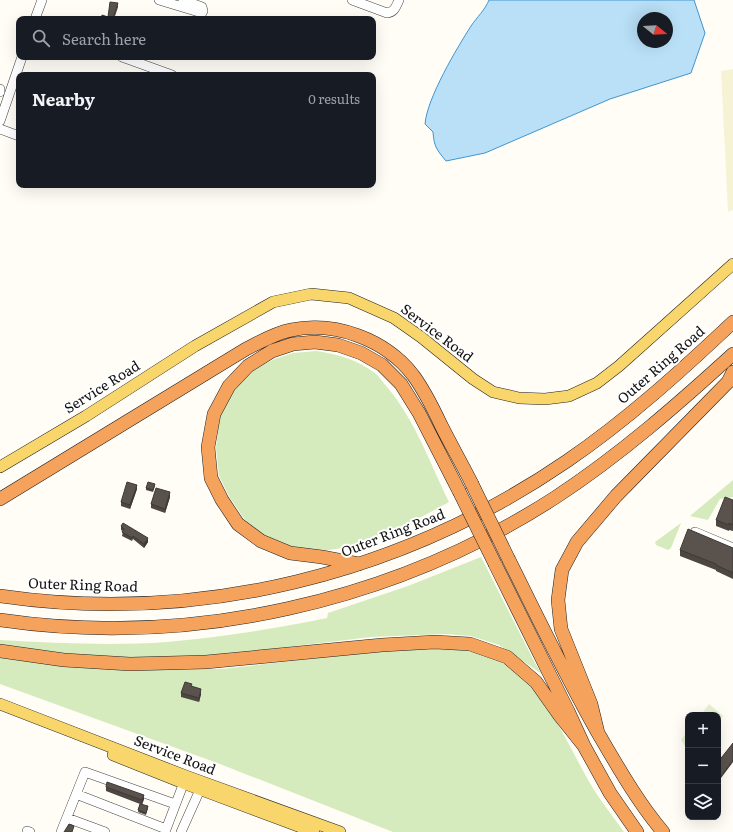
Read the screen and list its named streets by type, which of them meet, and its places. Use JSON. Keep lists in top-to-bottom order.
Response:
{
  "streets": {
    "highway": ["Outer Ring Road"],
    "main road": ["Service Road"]
  },
  "north": "right",
  "page": {
    "search": "Search here",
    "heading": ["Nearby", "0 results"],
    "map_buttons": ["+", "−"]
  }
}
